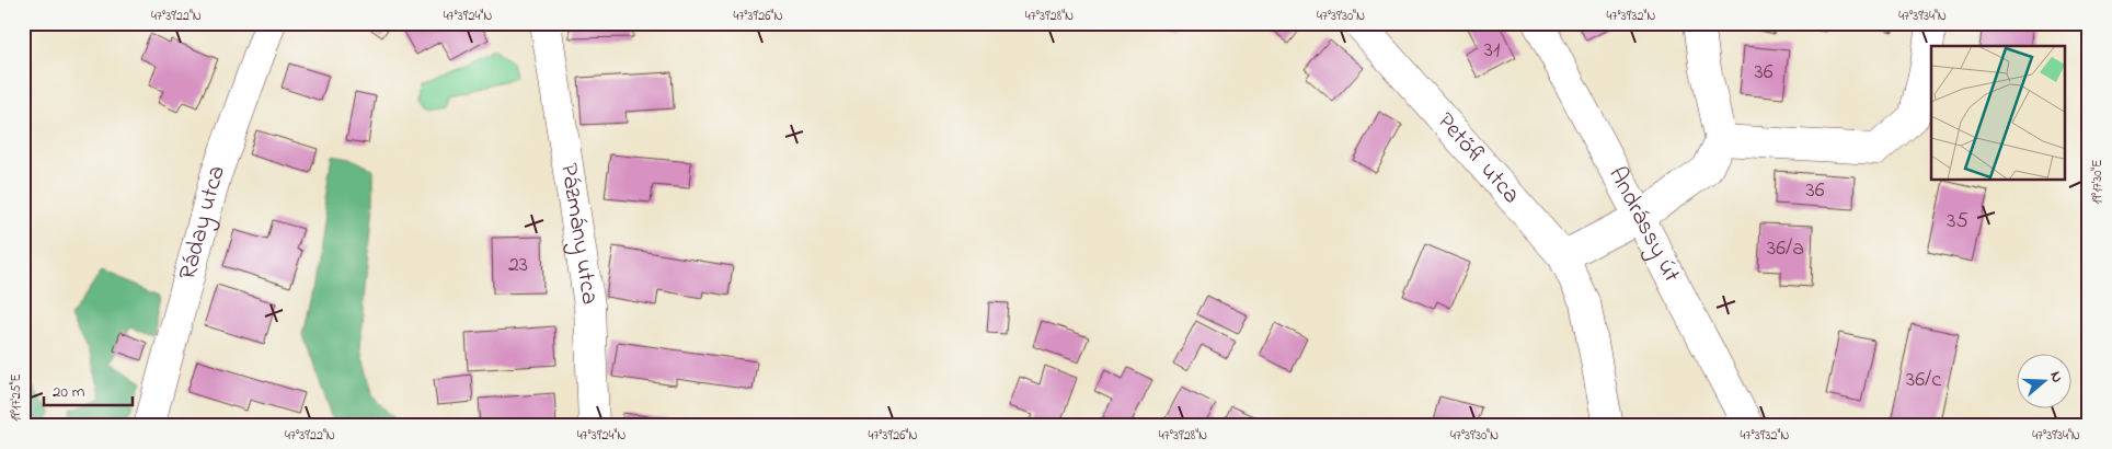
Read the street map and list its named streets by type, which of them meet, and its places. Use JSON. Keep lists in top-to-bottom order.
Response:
{
  "streets": {
    "street": [
      "Petőfi utca",
      "Ráday utca",
      "Andrássy út",
      "Pázmány utca"
    ]
  },
  "house_numbers": [
    "31",
    "36",
    "36",
    "35",
    "36/a",
    "23",
    "36/c"
  ],
  "scale_bar": "20 m",
  "north": "right",
  "coordinates": [
    "47°39'22\"N",
    "47°39'24\"N",
    "47°39'26\"N",
    "47°39'28\"N",
    "47°39'30\"N",
    "47°39'32\"N",
    "47°39'34\"N",
    "19°17'30\"E",
    "19°17'25\"E"
  ]
}
